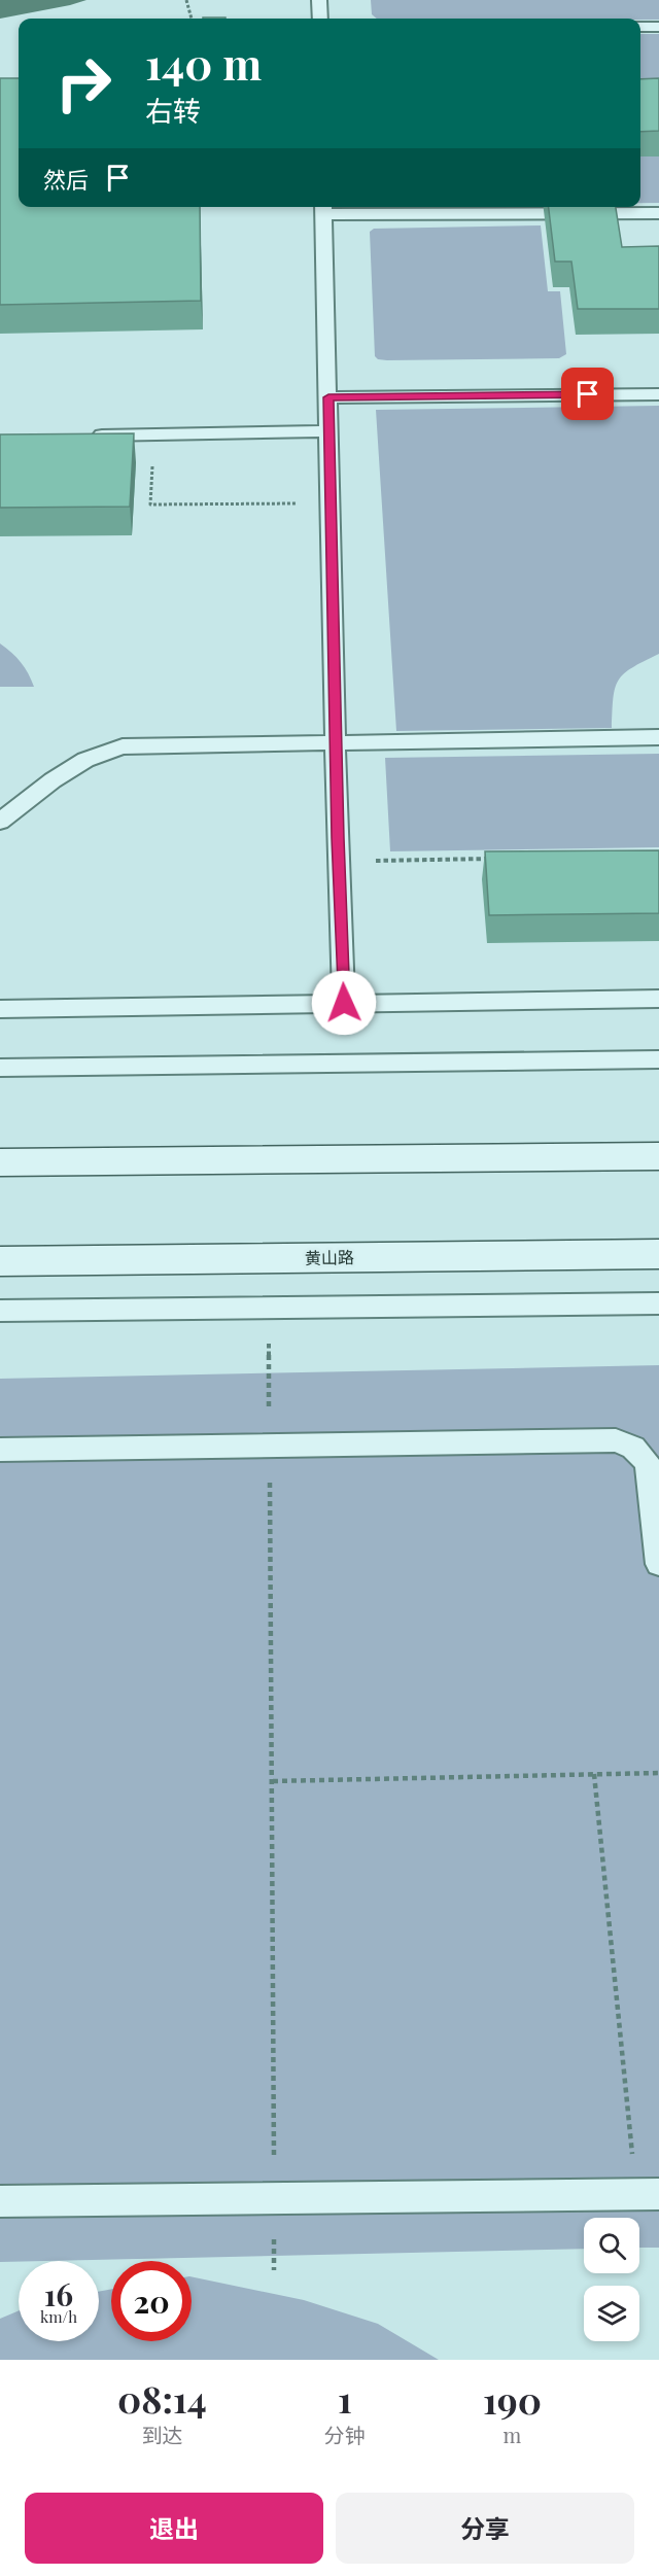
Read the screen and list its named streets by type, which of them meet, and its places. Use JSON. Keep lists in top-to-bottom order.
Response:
{
  "streets": {
    "main road": ["黄山路"]
  },
  "page": {
    "turn": ["140 m", "右转"],
    "then": "然后",
    "speed": "16 km/h",
    "limit": "20",
    "eta": [
      "08:14",
      "到达",
      "1",
      "分钟",
      "190",
      "m"
    ],
    "buttons": ["退出", "分享"]
  }
}
